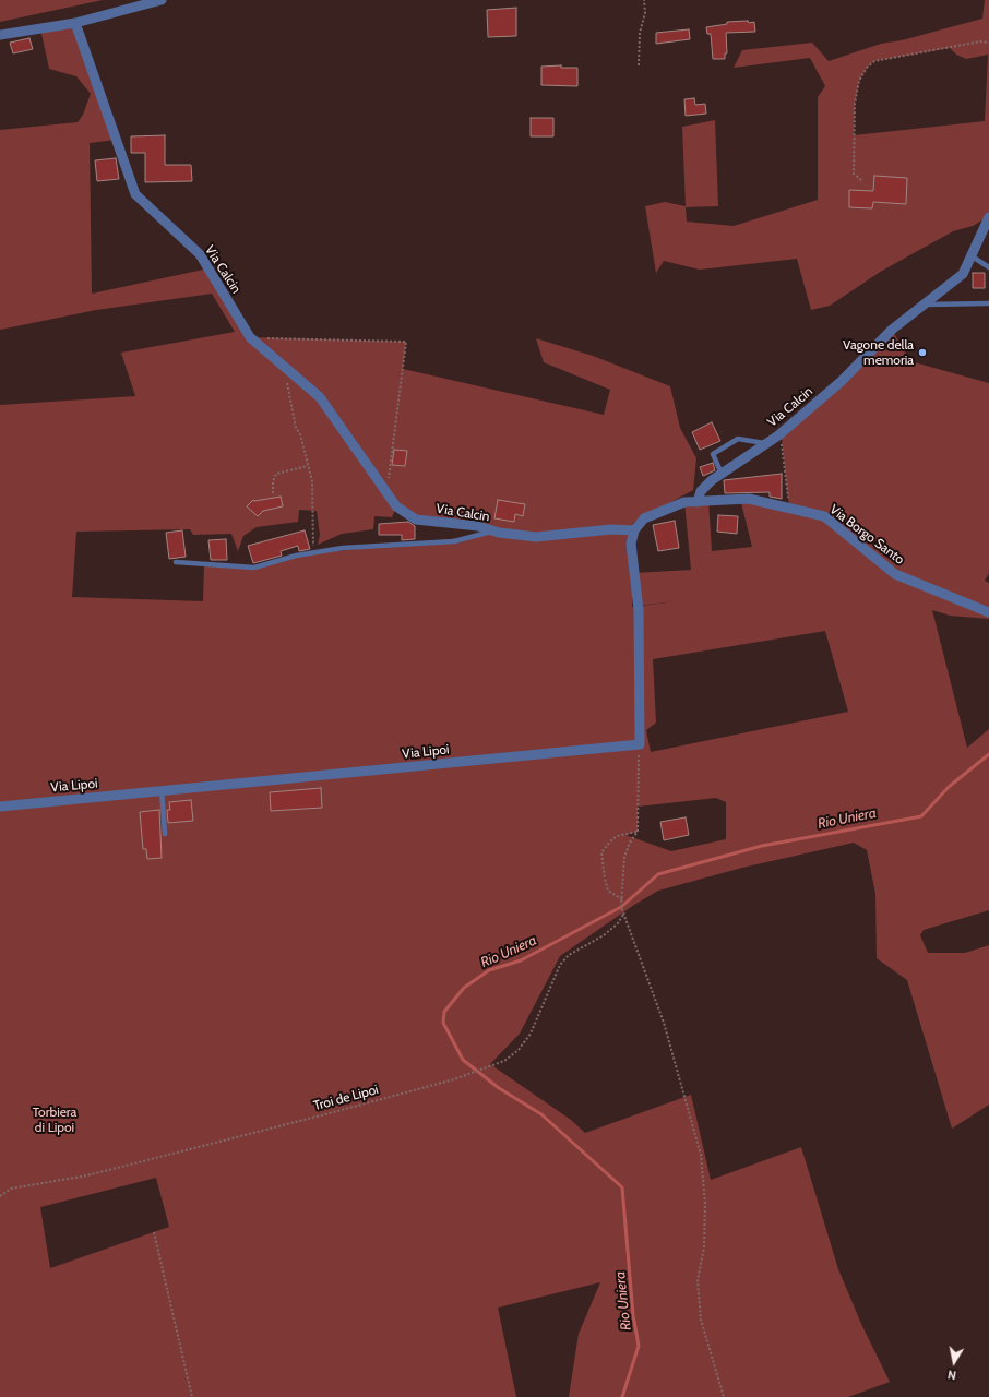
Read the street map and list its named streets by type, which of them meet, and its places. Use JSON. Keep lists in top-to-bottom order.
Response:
{
  "streets": {
    "street": ["Via Calcin", "Via Borgo Santo", "Via Lipoi"],
    "path": ["Troi de Lipoi"]
  },
  "crossings": [
    ["Via Calcin", "Via Borgo Santo"]
  ],
  "water": ["Rio Uniera"],
  "parks": ["Torbiera di Lipoi"],
  "places": ["Vagone della memoria"],
  "north": "bottom"
}
